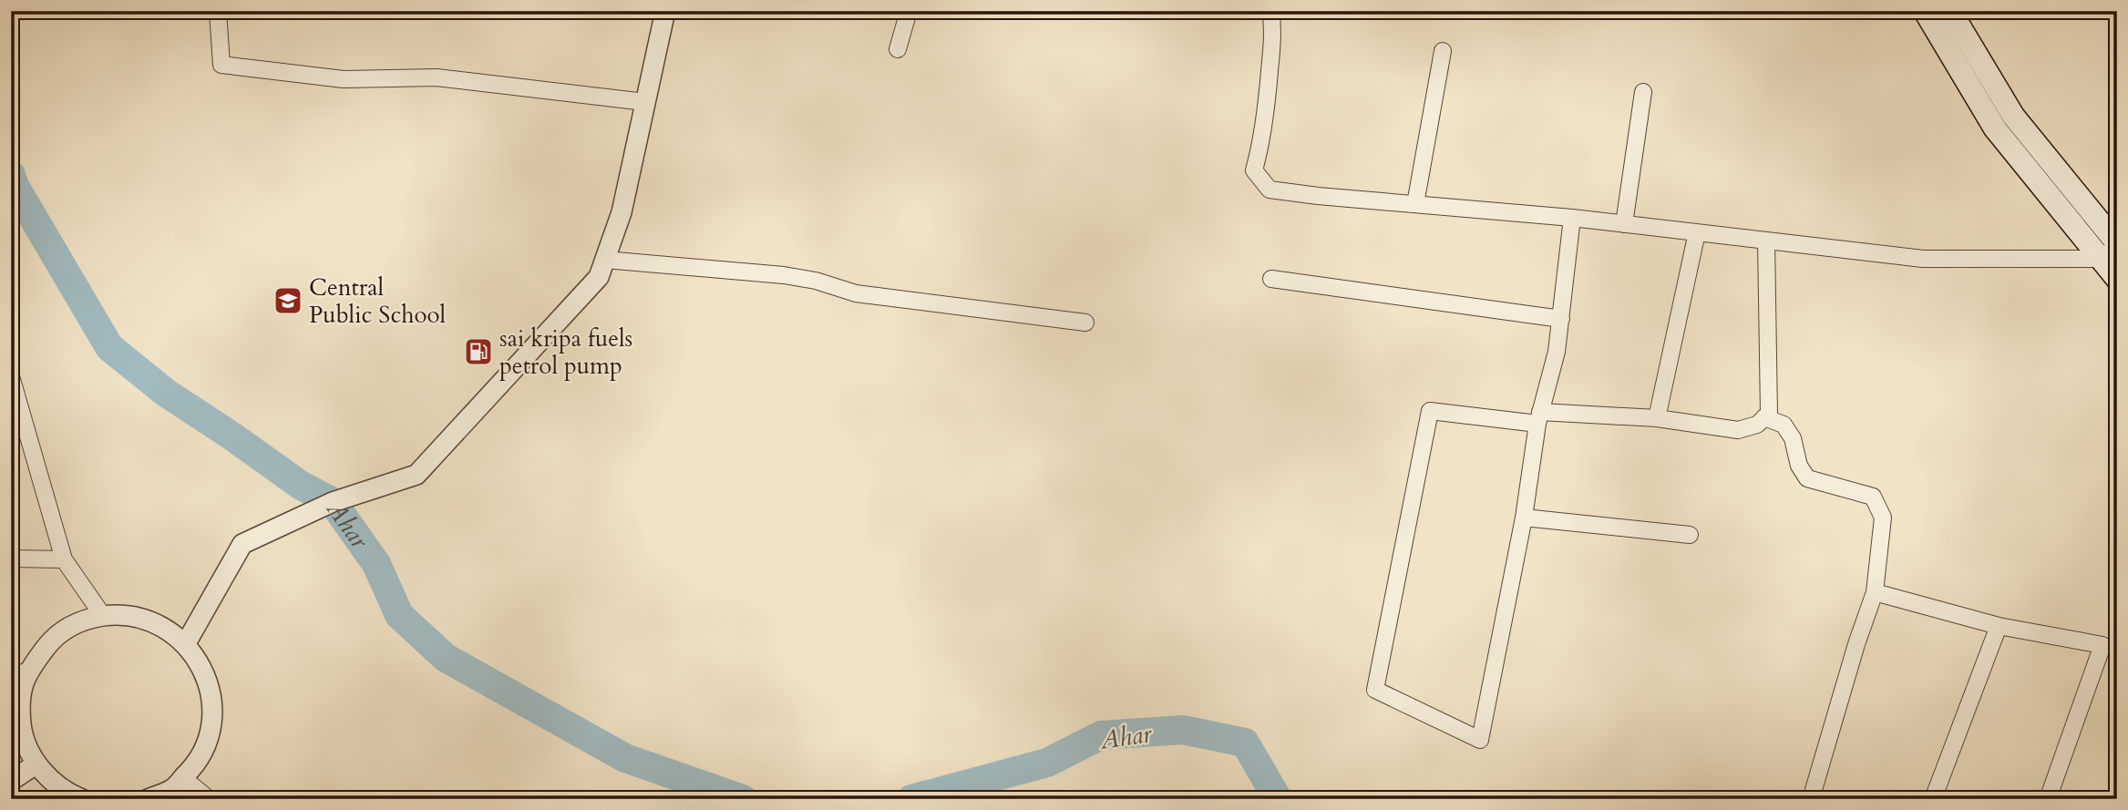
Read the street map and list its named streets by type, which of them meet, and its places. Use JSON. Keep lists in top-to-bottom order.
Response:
{
  "water": ["Ahar"],
  "places": {
    "school or university": ["Central Public School"],
    "fuel station": ["sai kripa fuels petrol pump"]
  }
}
